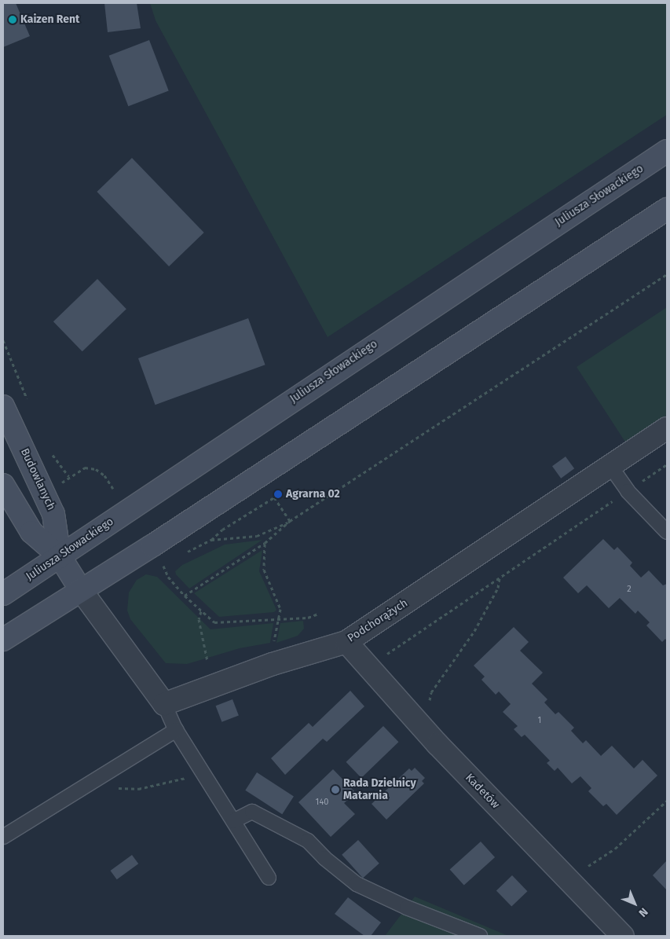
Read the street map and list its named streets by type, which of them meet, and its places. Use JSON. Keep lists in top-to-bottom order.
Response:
{
  "streets": {
    "main road": ["Juliusza Słowackiego", "Budowlanych"],
    "street": ["Podchorążych", "Kadetów"]
  },
  "crossings": [
    ["Juliusza Słowackiego", "Budowlanych"],
    ["Podchorążych", "Kadetów"]
  ],
  "places": ["Kaizen Rent", "Agrarna 02", "Rada Dzielnicy Matarnia"],
  "house_numbers": ["2", "1", "140"],
  "north": "bottom right"
}
